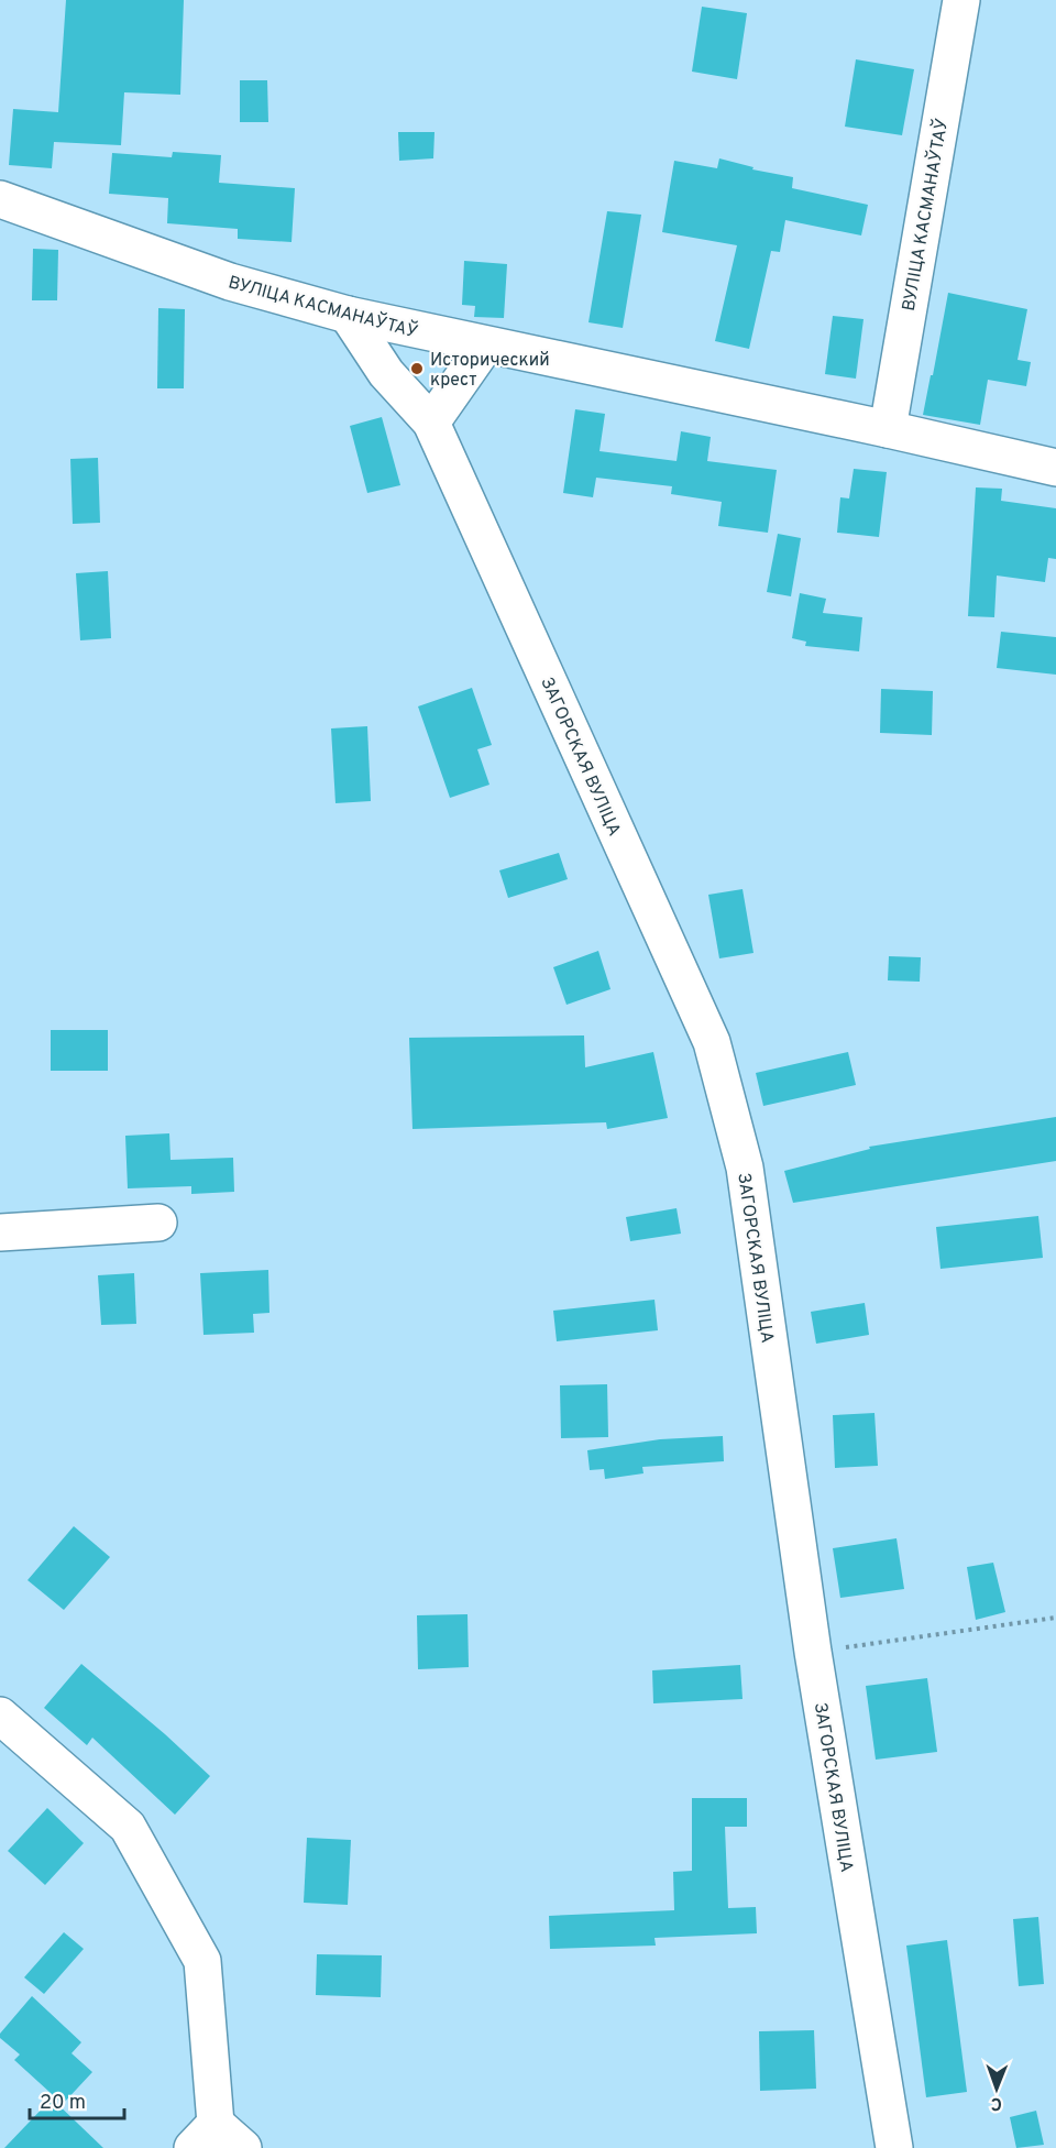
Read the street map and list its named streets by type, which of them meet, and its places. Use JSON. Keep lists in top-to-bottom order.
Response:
{
  "streets": {
    "street": ["ВУЛІЦА КАСМАНАЎТАЎ", "ЗАГОРСКАЯ ВУЛІЦА"]
  },
  "crossings": [
    ["ВУЛІЦА КАСМАНАЎТАЎ", "ЗАГОРСКАЯ ВУЛІЦА"]
  ],
  "places": ["Исторический крест"],
  "scale_bar": "20 m",
  "north": "bottom"
}
